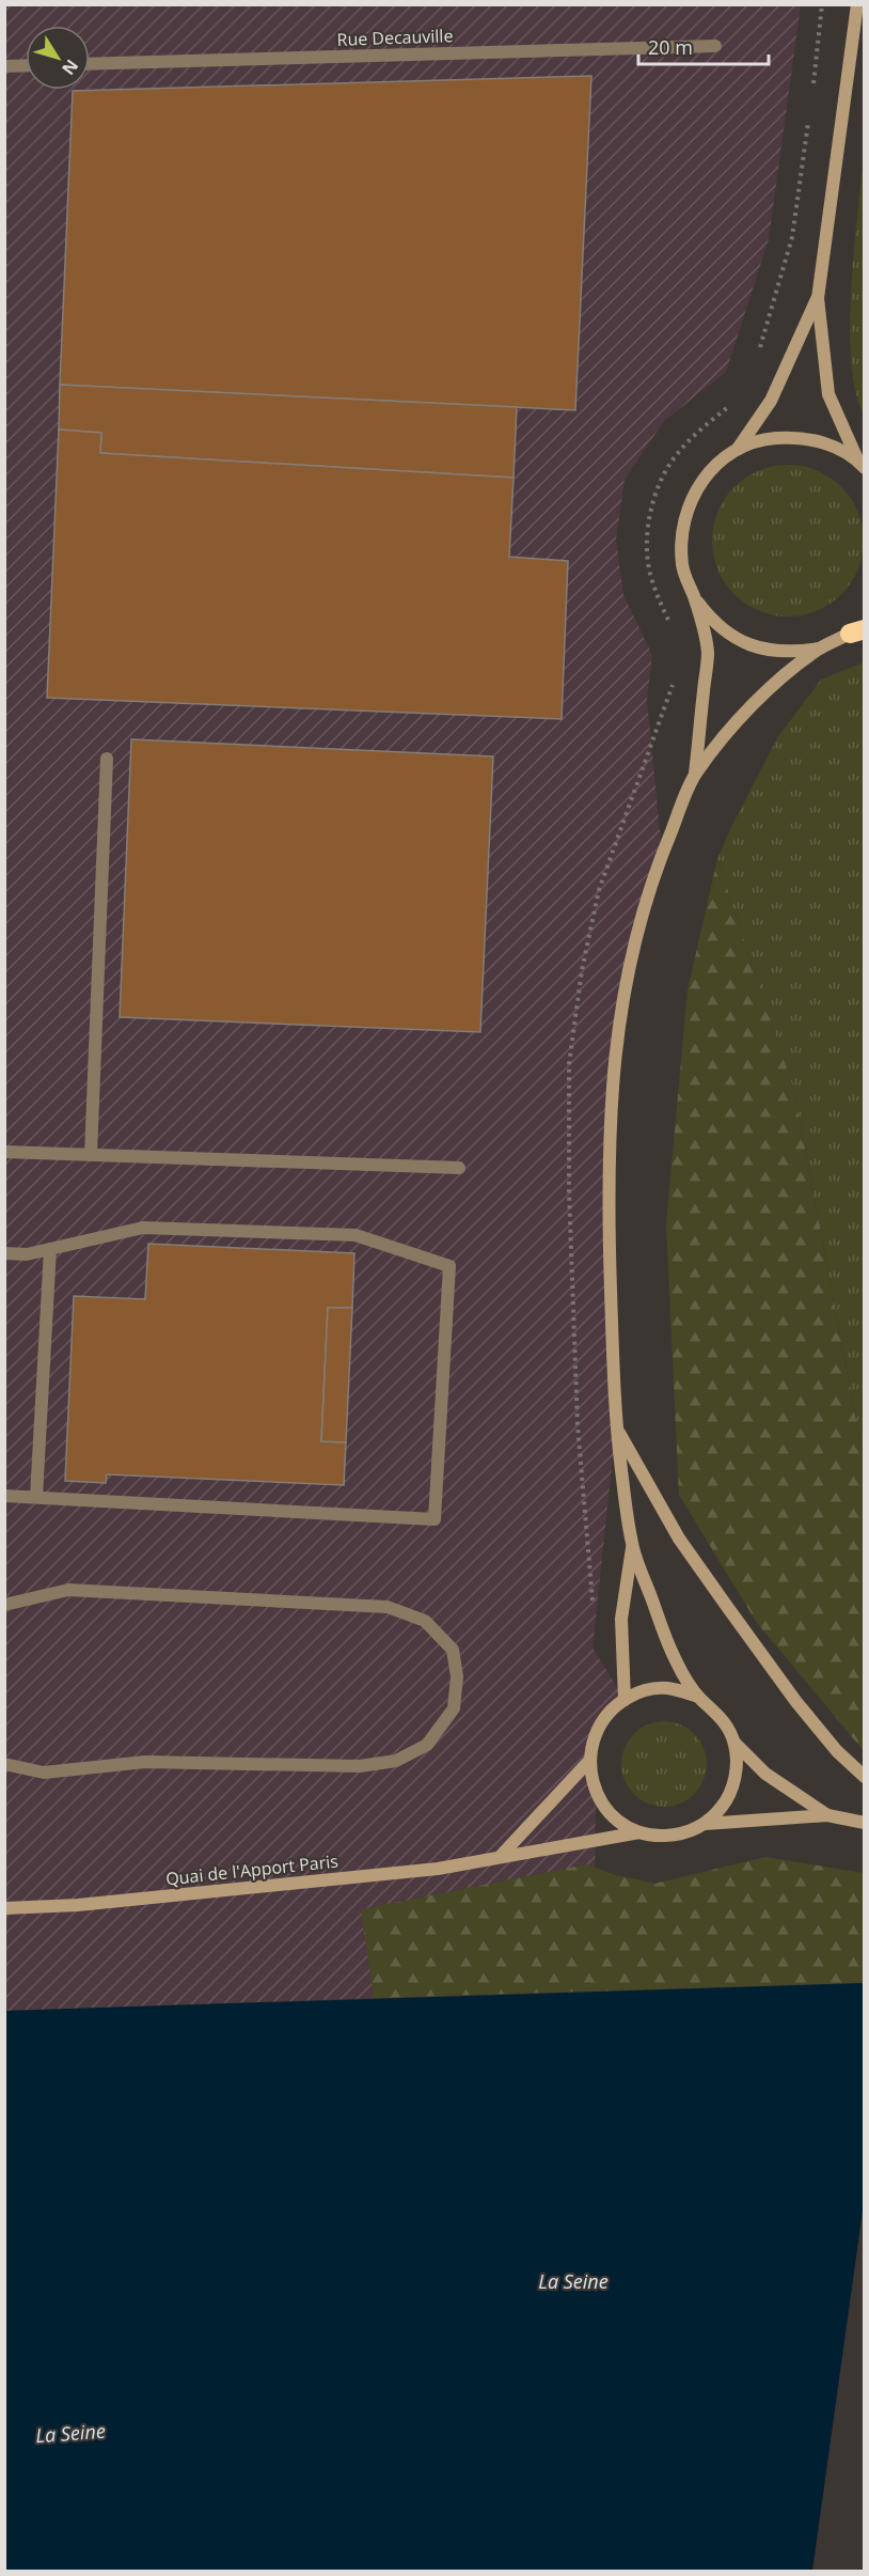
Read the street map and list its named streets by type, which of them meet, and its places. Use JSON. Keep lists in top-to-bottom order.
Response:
{
  "streets": {
    "main road": ["Quai de l'Apport Paris"],
    "lane": ["Rue Decauville"]
  },
  "water": ["La Seine"],
  "scale_bar": "20 m",
  "north": "bottom right"
}
